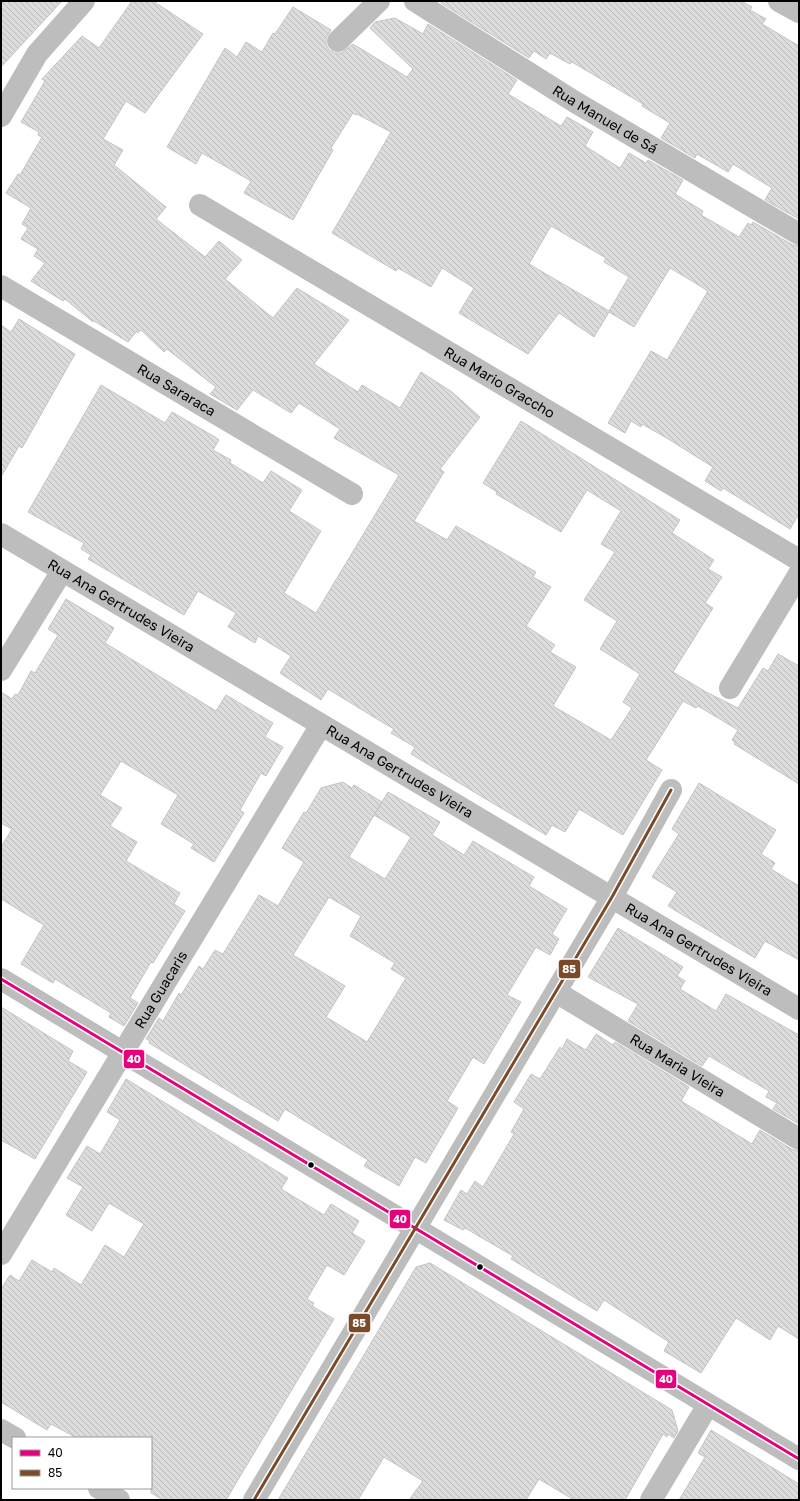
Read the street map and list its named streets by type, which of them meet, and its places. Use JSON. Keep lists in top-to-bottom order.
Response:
{
  "streets": {
    "street": [
      "Rua Manuel de Sá",
      "Rua Mario Graccho",
      "Rua Sararaca",
      "Rua Ana Gertrudes Vieira",
      "Rua Guacaris",
      "Rua Maria Vieira"
    ]
  },
  "crossings": [
    ["Rua Ana Gertrudes Vieira", "Rua Guacaris"]
  ],
  "lines": ["transit line 85", "transit line 40"],
  "legend": ["40", "85"]
}
